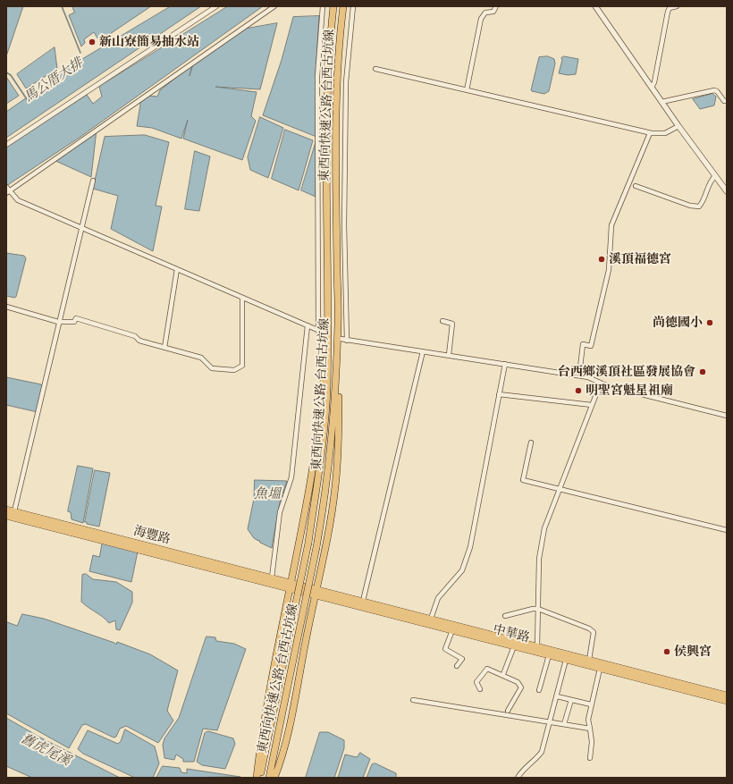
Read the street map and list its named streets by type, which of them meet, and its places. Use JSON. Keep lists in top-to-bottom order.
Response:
{
  "streets": {
    "main road": ["東西向快速公路 台西古坑線", "海豐路", "中華路"]
  },
  "crossings": [
    ["海豐路", "中華路"]
  ],
  "water": ["馬公厝大排", "魚塭", "舊虎尾溪"],
  "places": [
    "新山寮簡易抽水站",
    "溪頂福德宮",
    "尚德國小",
    "台西鄉溪頂社區發展協會",
    "明聖宮魁星祖廟",
    "侯興宮"
  ]
}
